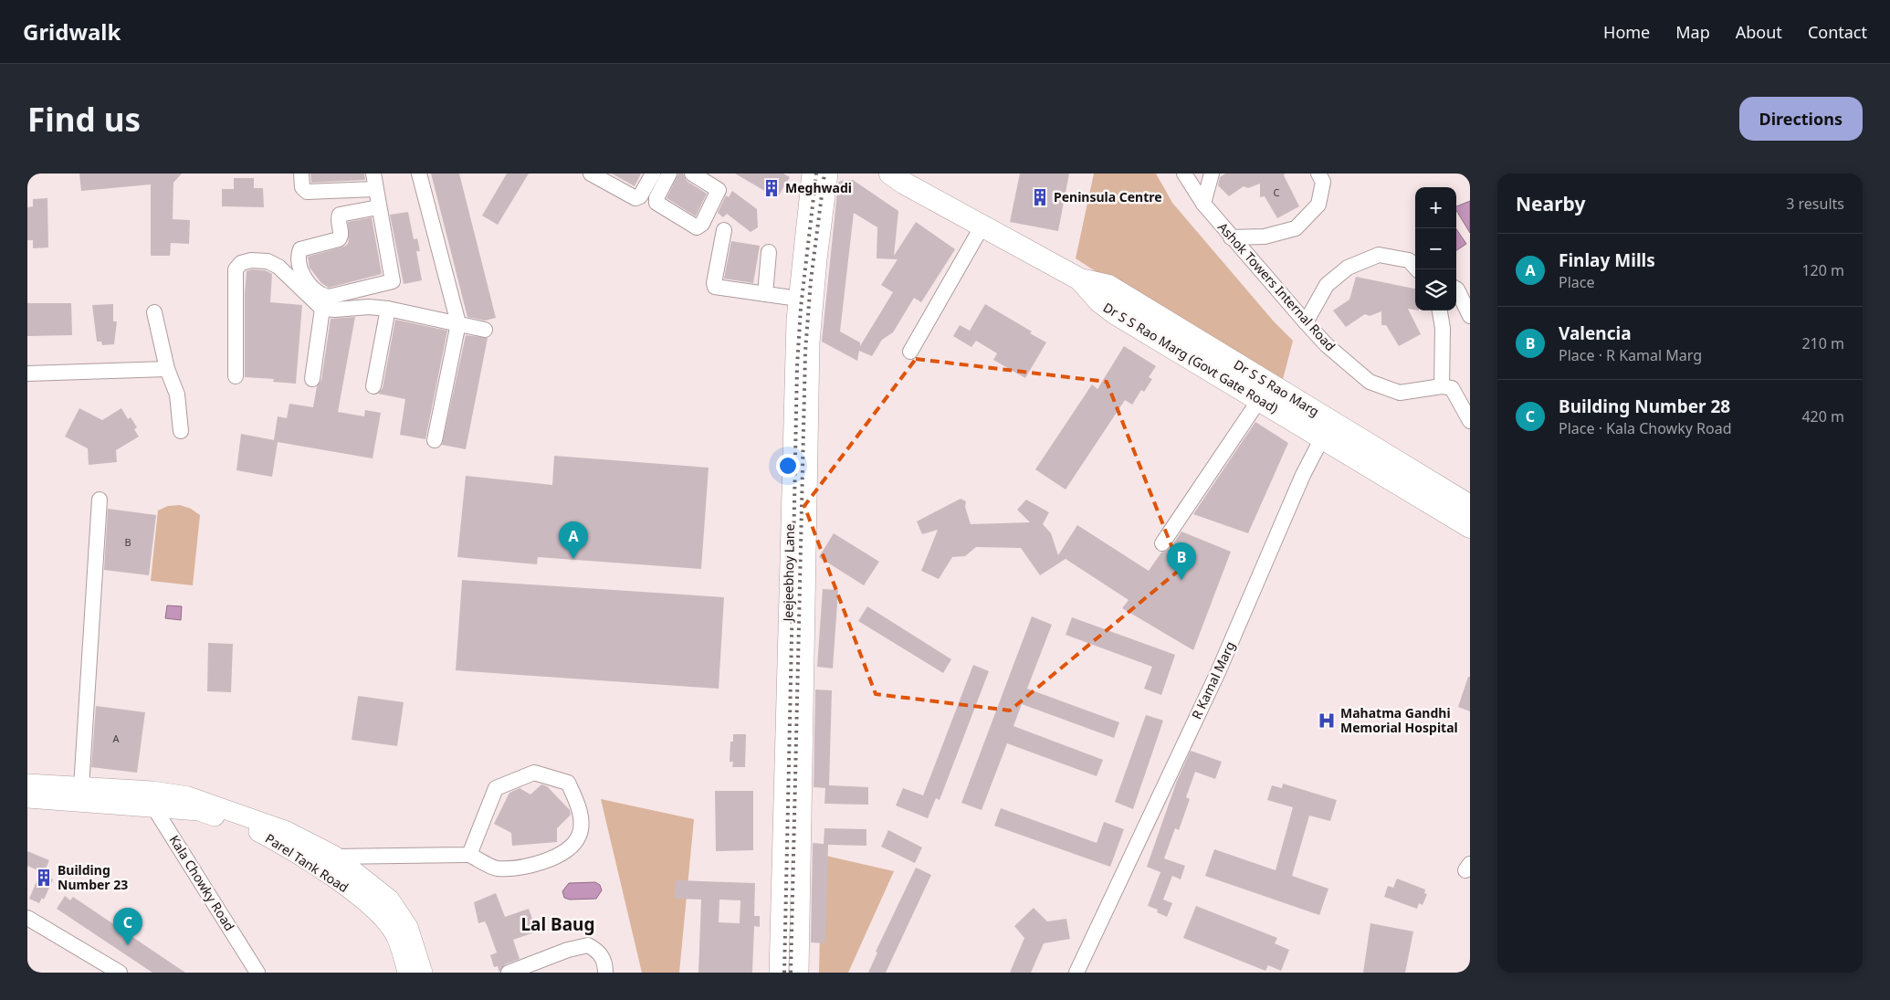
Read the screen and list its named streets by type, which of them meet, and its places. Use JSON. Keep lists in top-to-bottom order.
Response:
{
  "streets": {
    "main road": ["Dr S S Rao Marg (Govt Gate Road)", "Dr S S Rao Marg"],
    "street": [
      "Ashok Towers Internal Road",
      "Jeejeebhoy Lane",
      "R Kamal Marg",
      "Parel Tank Road",
      "Kala Chowky Road"
    ]
  },
  "crossings": [
    ["Dr S S Rao Marg (Govt Gate Road)", "Dr S S Rao Marg"],
    ["Dr S S Rao Marg (Govt Gate Road)", "R Kamal Marg"],
    ["Dr S S Rao Marg", "R Kamal Marg"],
    ["Parel Tank Road", "Kala Chowky Road"]
  ],
  "districts": ["Lal Baug"],
  "places": {
    "building": ["Meghwadi", "Peninsula Centre", "Building Number 23"],
    "hospital": ["Mahatma Gandhi Memorial Hospital"]
  },
  "house_numbers": ["C", "B", "A"],
  "page": {
    "header": "Gridwalk",
    "nav": [
      "Home",
      "Map",
      "About",
      "Contact"
    ],
    "buttons": "Directions",
    "title": "Find us",
    "heading": ["Nearby", "3 results"],
    "map_buttons": ["+", "−"],
    "list": [
      {
        "mark": "A",
        "name": "Finlay Mills",
        "note": "Place",
        "value": "120 m"
      },
      {
        "mark": "B",
        "name": "Valencia",
        "note": "Place · R Kamal Marg",
        "value": "210 m"
      },
      {
        "mark": "C",
        "name": "Building Number 28",
        "note": "Place · Kala Chowky Road",
        "value": "420 m"
      }
    ],
    "pins": ["A", "B", "C"]
  }
}
